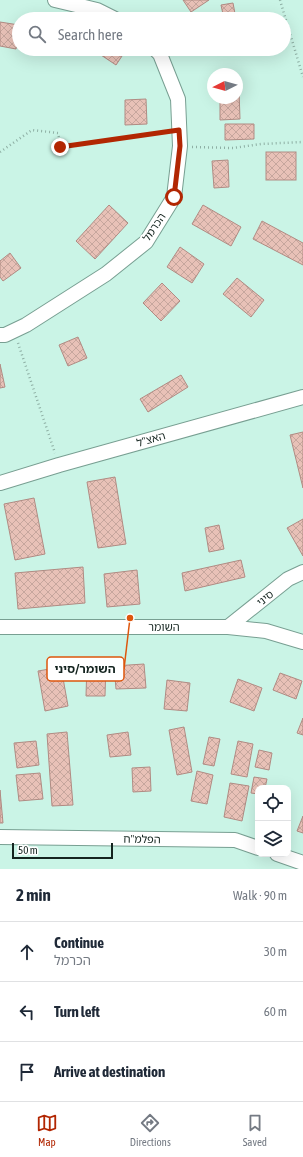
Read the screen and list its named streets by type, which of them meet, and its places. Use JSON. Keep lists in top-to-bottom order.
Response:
{
  "streets": {
    "street": [
      "הכרמל",
      "האצ\"ל",
      "סיני",
      "השומר",
      "הפלמ\"ח"
    ]
  },
  "crossings": [
    ["סיני", "השומר"]
  ],
  "places": ["השומר/סיני"],
  "scale_bar": "50 m",
  "north": "left",
  "page": {
    "search": "Search here",
    "scale": "50 m",
    "heading": ["2 min", "Walk · 90 m"],
    "list": [
      ["Continue", "הכרמל", "30 m"],
      ["Turn left", "60 m"],
      "Arrive at destination"
    ],
    "nav": ["Map", "Directions", "Saved"]
  }
}
